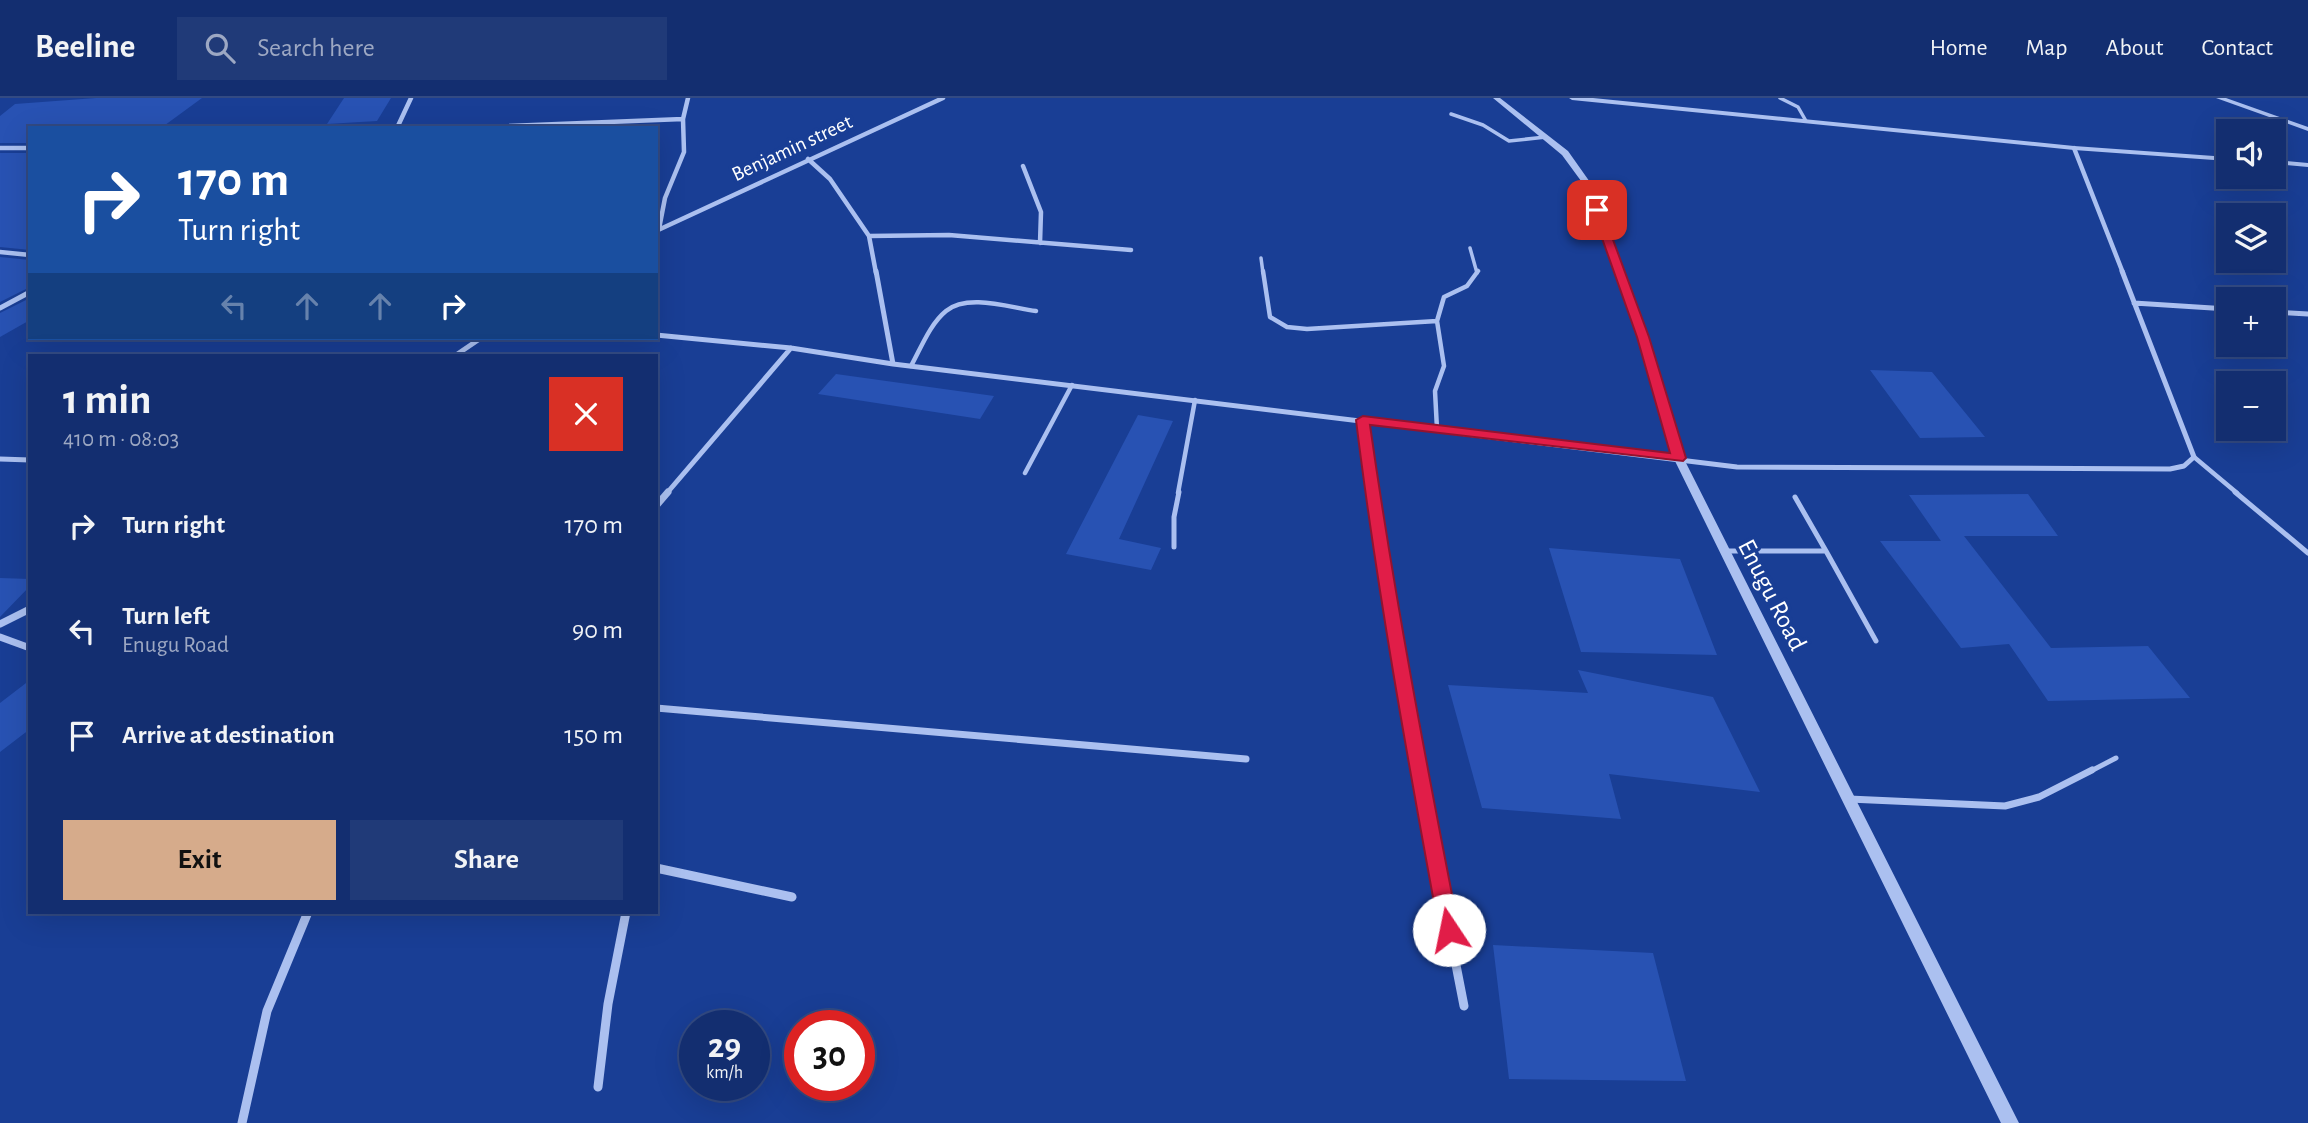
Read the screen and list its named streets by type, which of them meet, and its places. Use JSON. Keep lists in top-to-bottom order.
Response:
{
  "streets": {
    "street": ["Benjamin street", "Enugu Road"]
  },
  "page": {
    "header": "Beeline",
    "search": "Search here",
    "nav": [
      "Home",
      "Map",
      "About",
      "Contact"
    ],
    "map_buttons": ["+", "−"],
    "turn": ["170 m", "Turn right"],
    "heading": ["1 min", "410 m · 08:03"],
    "list": [
      {
        "name": "Turn right",
        "value": "170 m"
      },
      {
        "name": "Turn left",
        "note": "Enugu Road",
        "value": "90 m"
      },
      {
        "name": "Arrive at destination",
        "value": "150 m"
      }
    ],
    "buttons": ["Exit", "Share"],
    "speed": "29 km/h",
    "limit": "30"
  }
}
